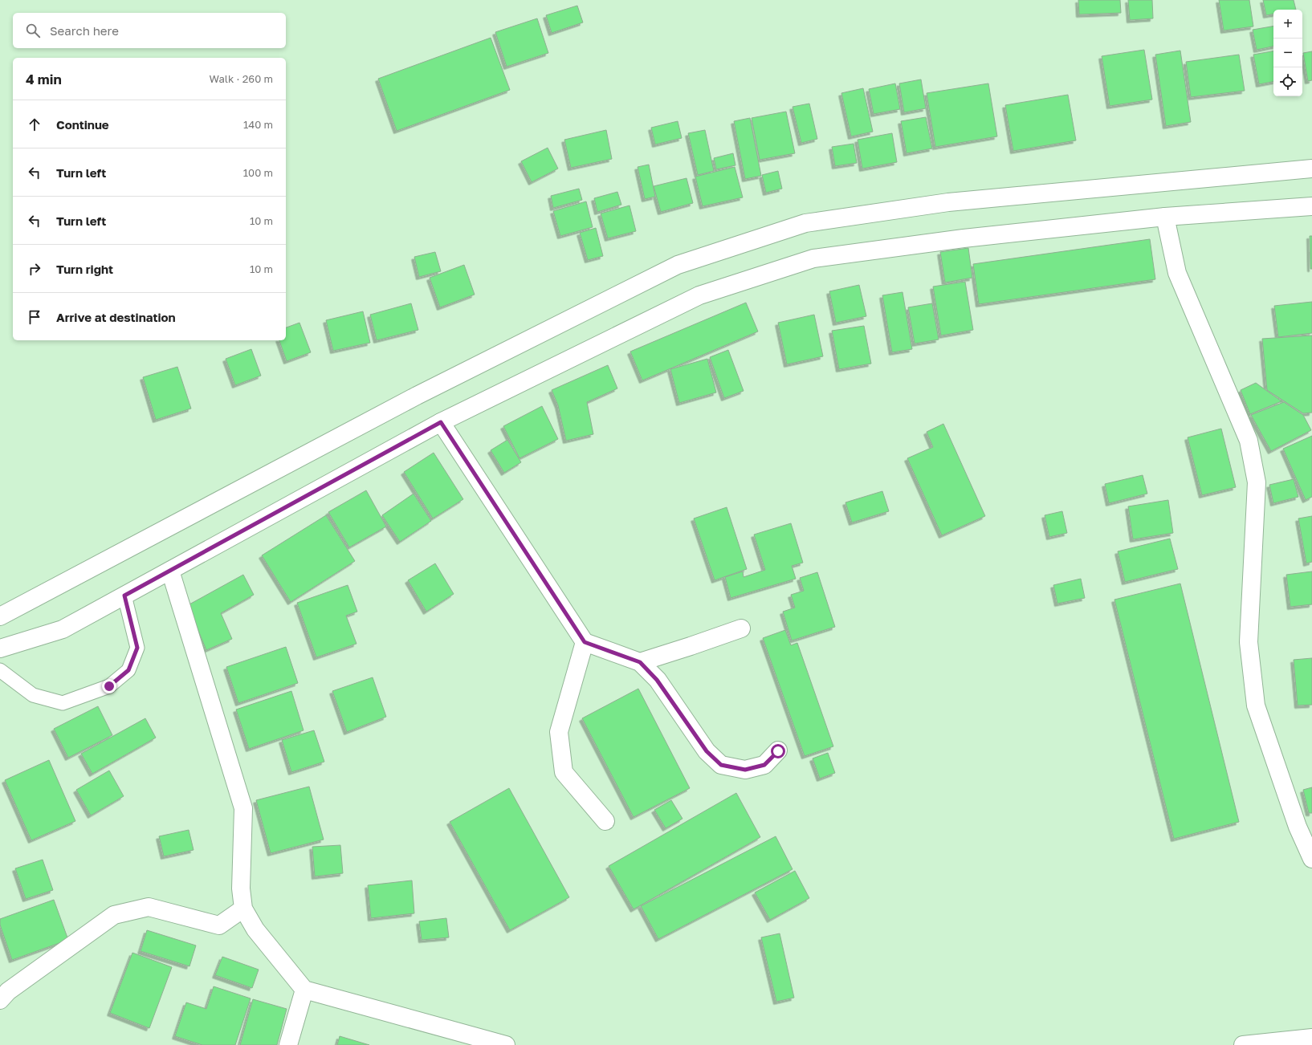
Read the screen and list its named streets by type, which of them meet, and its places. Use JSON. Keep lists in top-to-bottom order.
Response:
{
  "page": {
    "map_buttons": ["+", "−"],
    "search": "Search here",
    "heading": ["4 min", "Walk · 260 m"],
    "list": [
      ["Continue", "140 m"],
      ["Turn left", "100 m"],
      ["Turn left", "10 m"],
      ["Turn right", "10 m"],
      "Arrive at destination"
    ]
  }
}
